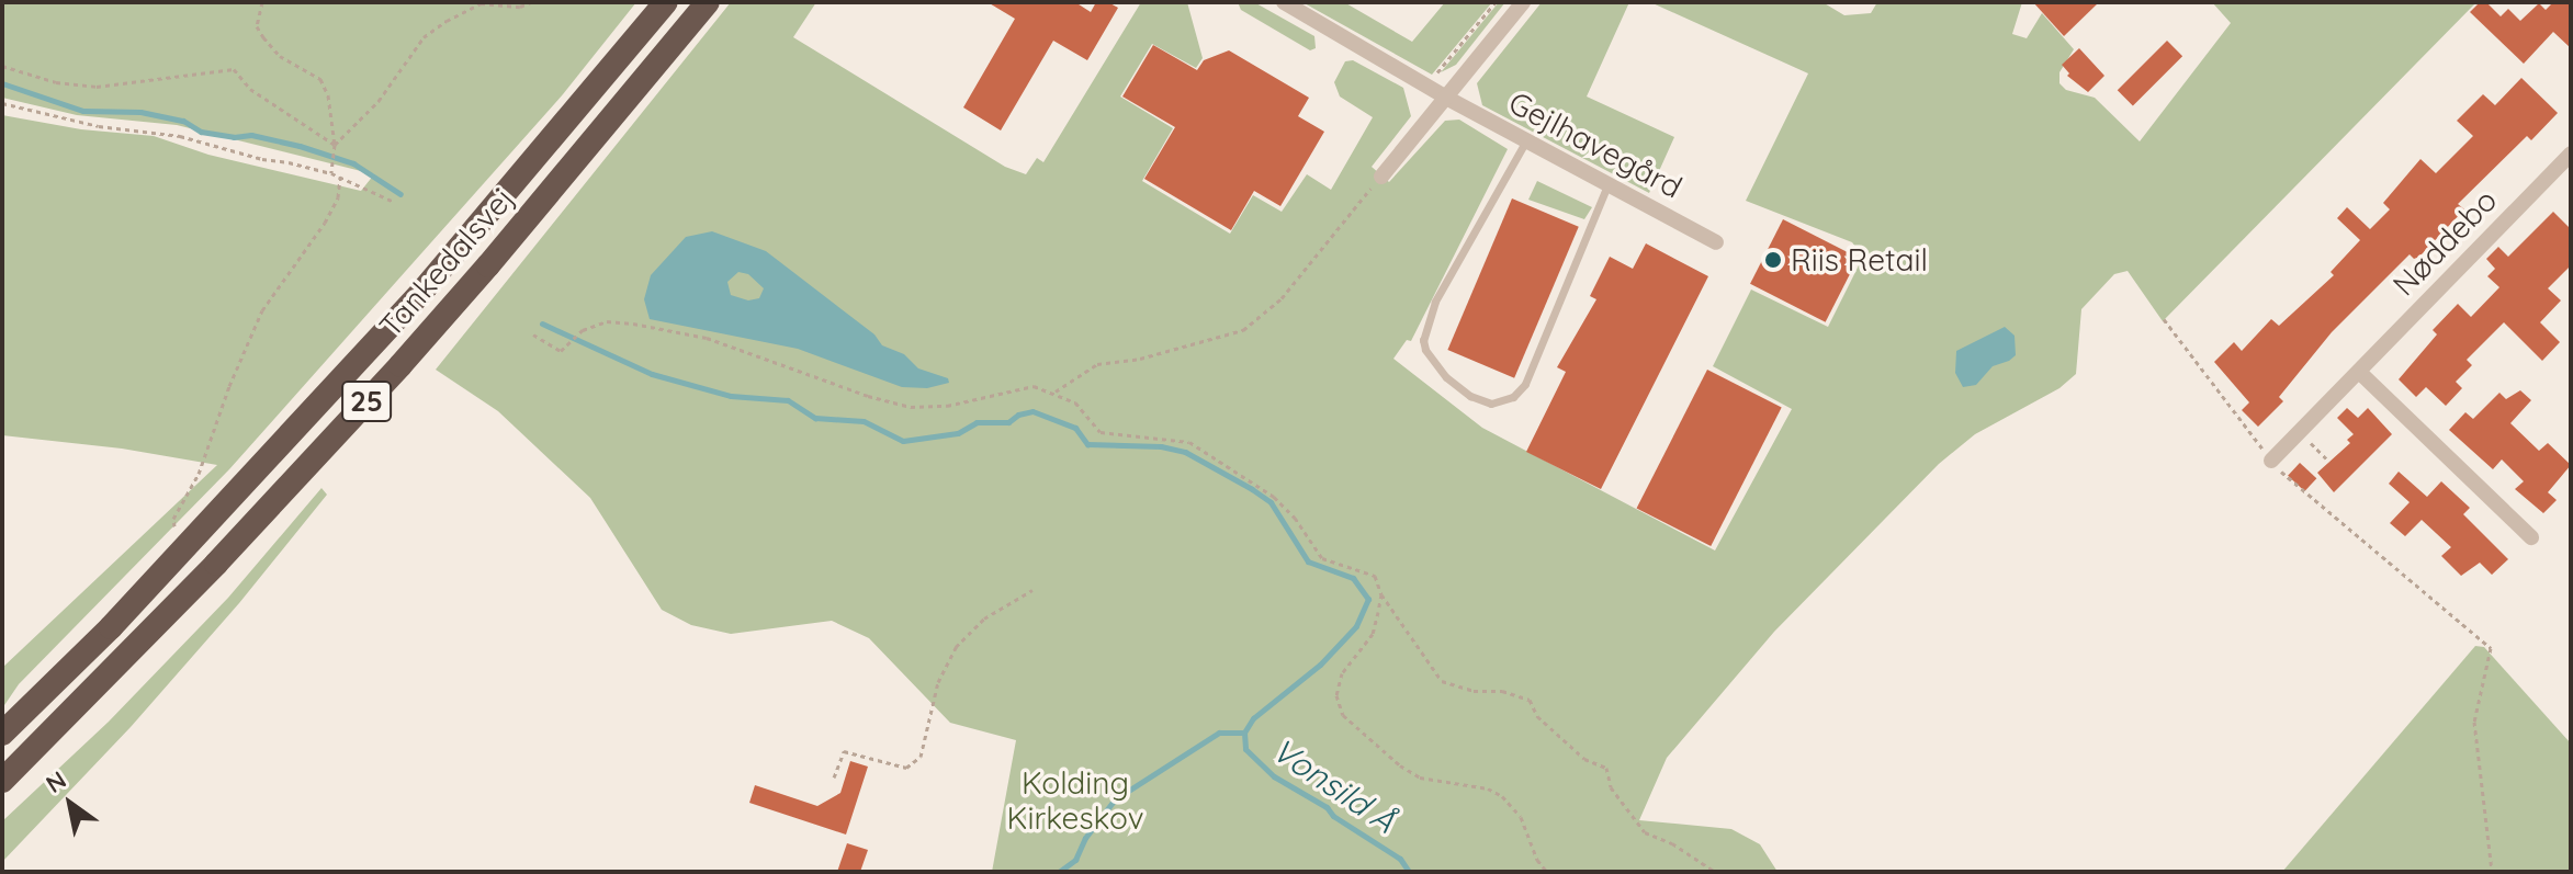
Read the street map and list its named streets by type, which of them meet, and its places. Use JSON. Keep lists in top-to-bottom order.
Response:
{
  "streets": {
    "highway": ["Tankedalsvej", "25"],
    "street": ["Gejlhavegård", "Nøddebo"]
  },
  "water": ["Vonsild Å"],
  "parks": ["Kolding Kirkeskov"],
  "places": ["Riis Retail"],
  "north": "top left"
}
